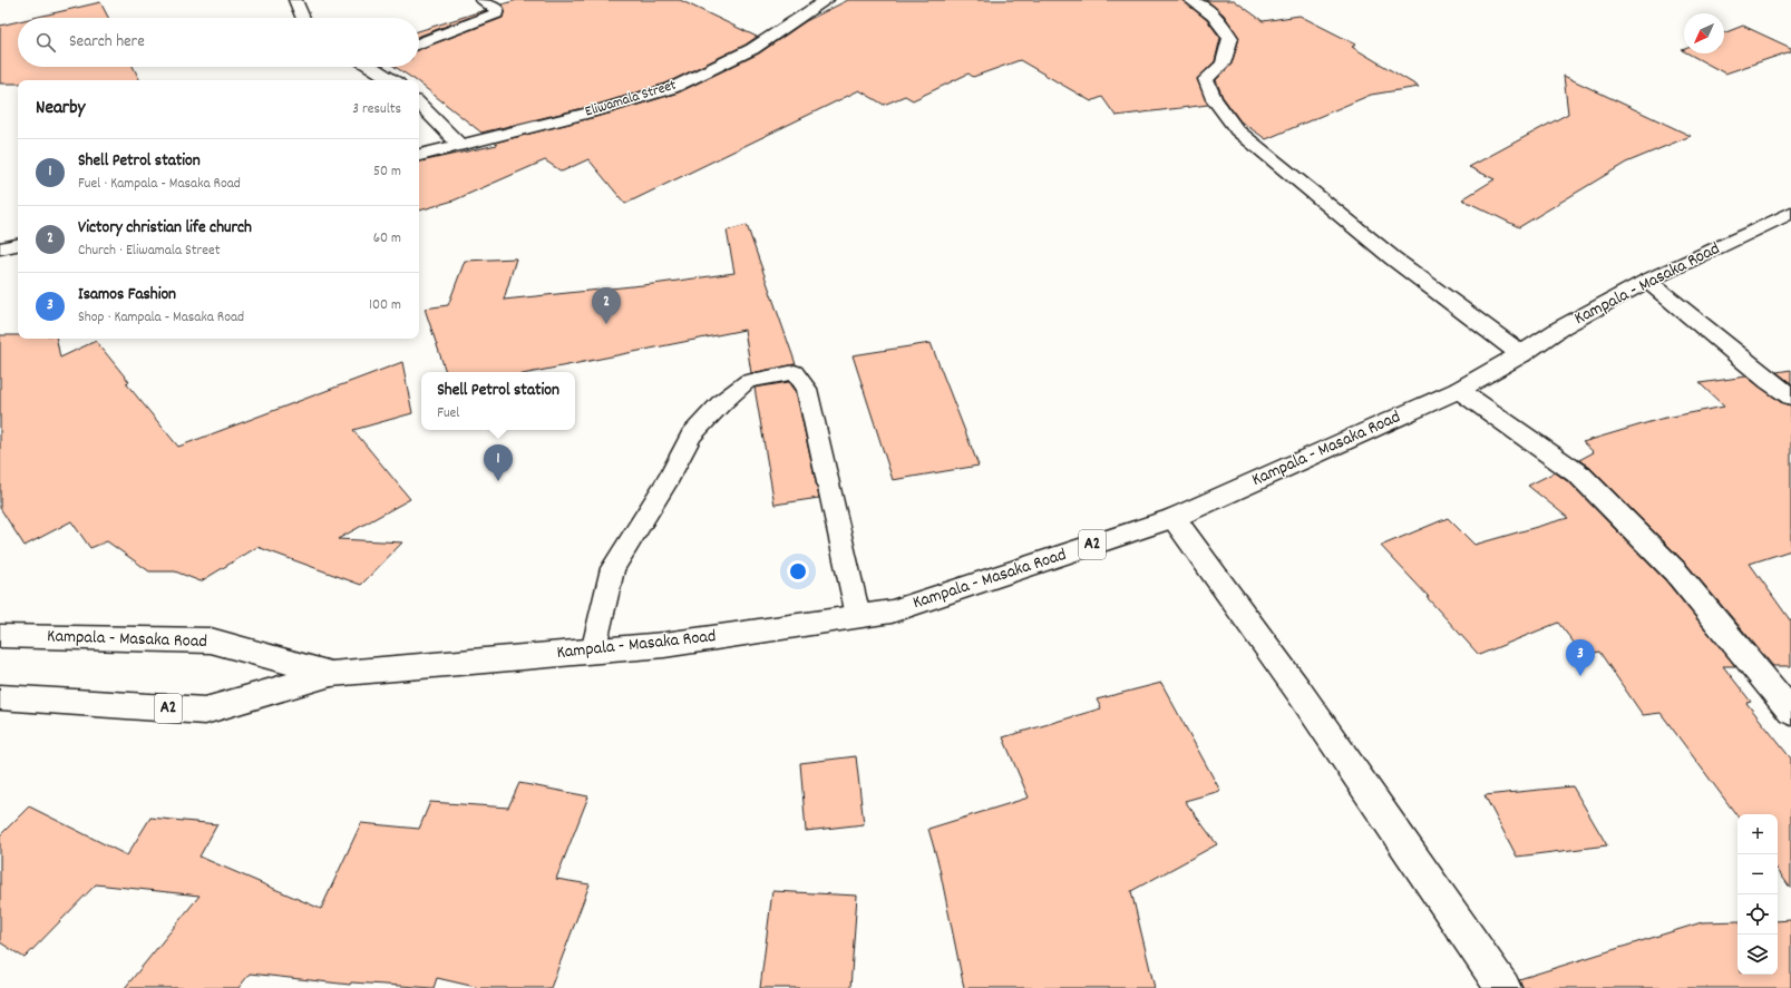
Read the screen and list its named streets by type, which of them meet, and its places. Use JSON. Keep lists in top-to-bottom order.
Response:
{
  "streets": {
    "main road": ["Eliwamala Street", "Kampala - Masaka Road", "A2"]
  },
  "north": "bottom left",
  "page": {
    "search": "Search here",
    "heading": ["Nearby", "3 results"],
    "list": [
      {
        "mark": "1",
        "name": "Shell Petrol station",
        "note": "Fuel · Kampala - Masaka Road",
        "value": "50 m"
      },
      {
        "mark": "2",
        "name": "Victory christian life church",
        "note": "Church · Eliwamala Street",
        "value": "60 m"
      },
      {
        "mark": "3",
        "name": "Isamos Fashion",
        "note": "Shop · Kampala - Masaka Road",
        "value": "100 m"
      }
    ],
    "pins": ["2", "1", "3"],
    "popup": ["Shell Petrol station", "Fuel"],
    "map_buttons": ["+", "−"]
  }
}
